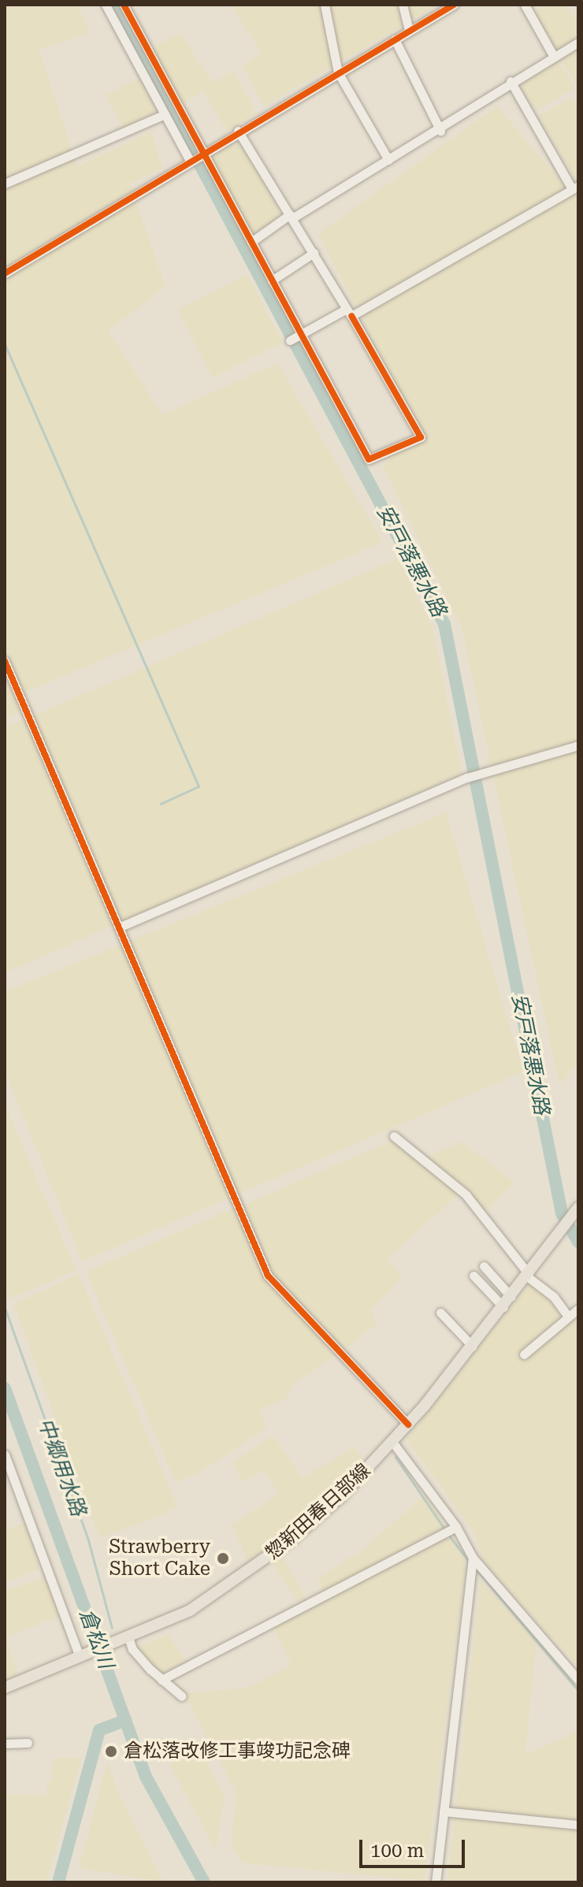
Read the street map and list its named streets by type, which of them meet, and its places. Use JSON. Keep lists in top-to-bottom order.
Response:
{
  "streets": {
    "main road": ["惣新田春日部線"]
  },
  "water": ["安戸落悪水路", "中郷用水路", "倉松川"],
  "places": ["Strawberry Short Cake", "倉松落改修工事竣功記念碑"],
  "scale_bar": "100 m"
}
